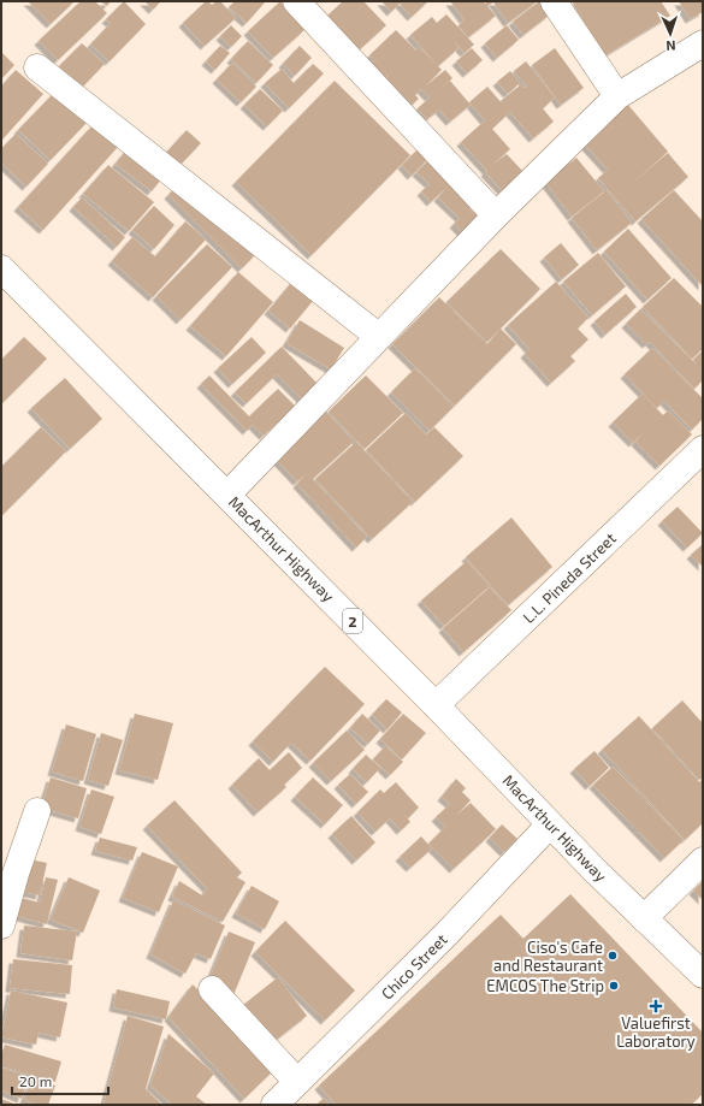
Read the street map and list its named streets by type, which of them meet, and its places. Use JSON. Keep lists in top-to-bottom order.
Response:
{
  "streets": {
    "main road": [
      "MacArthur Highway",
      "L.L. Pineda Street",
      "2",
      "Chico Street"
    ]
  },
  "crossings": [
    ["MacArthur Highway", "L.L. Pineda Street"],
    ["MacArthur Highway", "Chico Street"]
  ],
  "places": {
    "other": ["Ciso's Cafe and Restaurant", "EMCOS The Strip"],
    "health": ["Valuefirst Laboratory"]
  },
  "scale_bar": "20 m",
  "north": "bottom"
}
